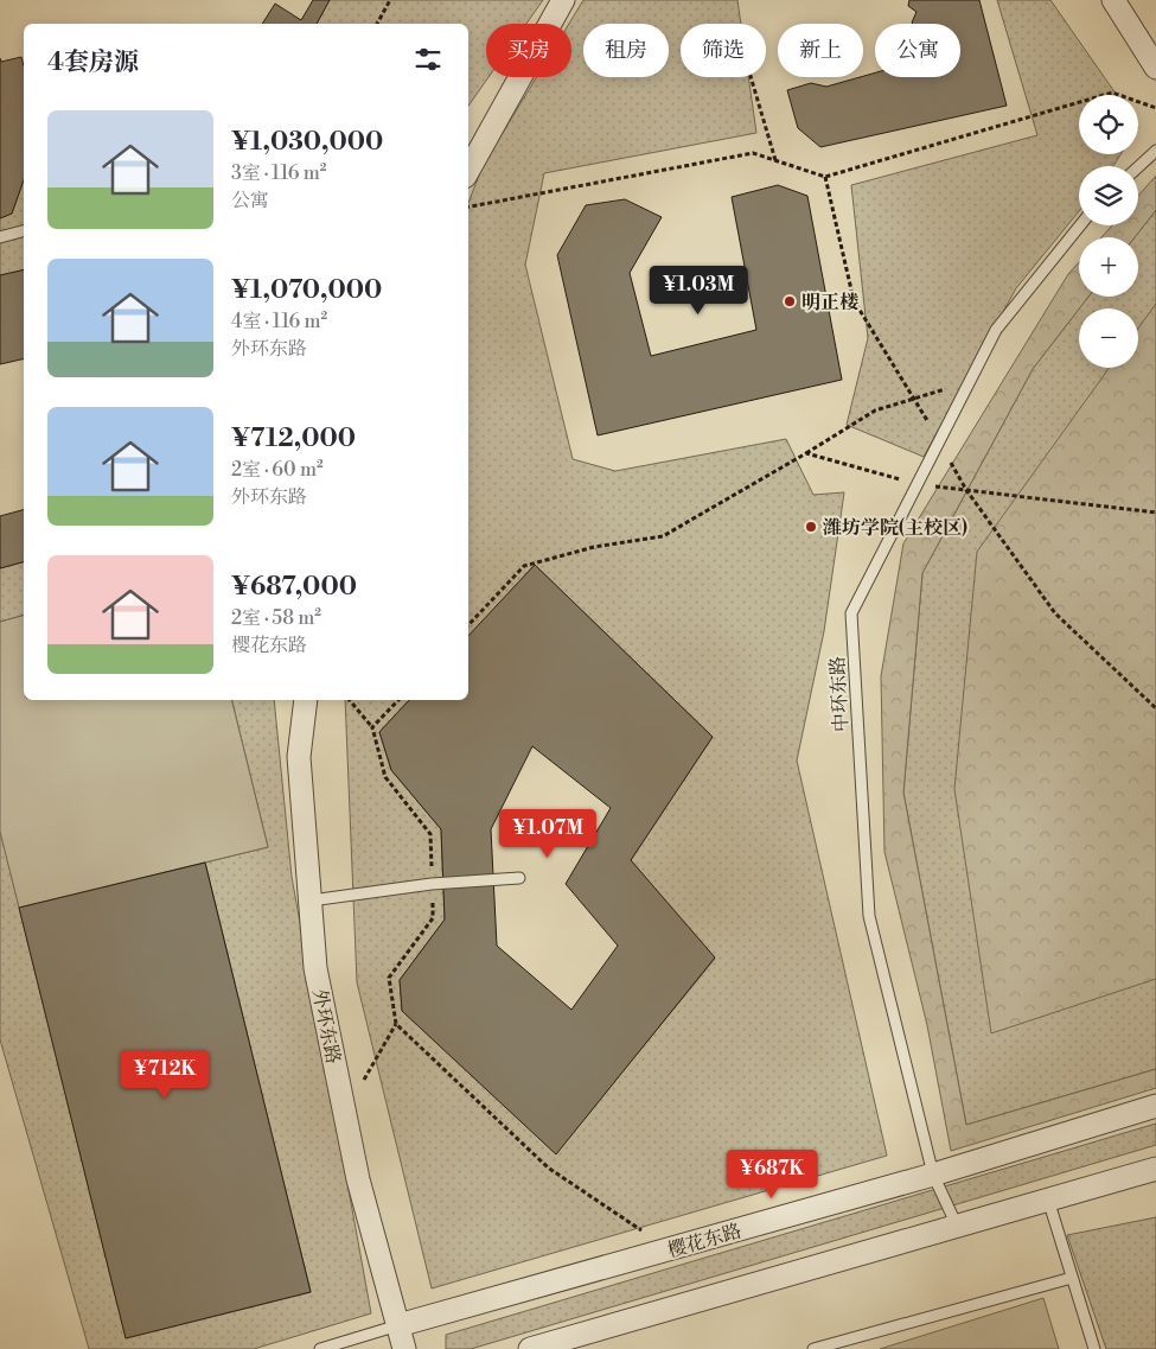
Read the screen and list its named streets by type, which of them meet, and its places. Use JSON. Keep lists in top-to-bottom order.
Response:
{
  "streets": {
    "street": ["外环东路", "樱花东路"],
    "lane": ["中环东路"]
  },
  "crossings": [
    ["中环东路", "樱花东路"],
    ["外环东路", "樱花东路"]
  ],
  "places": ["明正楼", "潍坊学院(主校区)"],
  "page": {
    "chip": [
      "买房",
      "租房",
      "筛选",
      "新上",
      "公寓"
    ],
    "heading": "4套房源",
    "map_buttons": ["+", "−"],
    "list": [
      {
        "name": "¥1,030,000",
        "note": "3室 · 116 m² · 公寓"
      },
      {
        "name": "¥1,070,000",
        "note": "4室 · 116 m² · 外环东路"
      },
      {
        "name": "¥712,000",
        "note": "2室 · 60 m² · 外环东路"
      },
      {
        "name": "¥687,000",
        "note": "2室 · 58 m² · 樱花东路"
      }
    ],
    "price": [
      "¥1.03M",
      "¥1.07M",
      "¥712K",
      "¥687K"
    ]
  }
}
